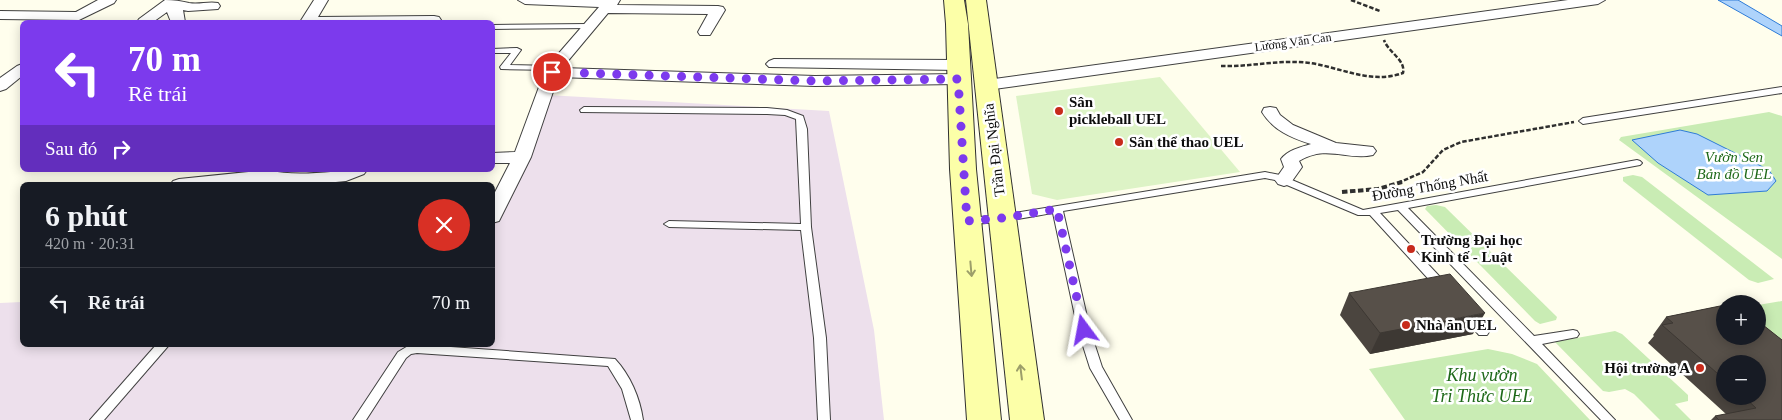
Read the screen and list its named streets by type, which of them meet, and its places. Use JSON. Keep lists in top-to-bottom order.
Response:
{
  "streets": {
    "street": ["Lương Văn Can", "Trần Đại Nghĩa"],
    "lane": ["Đường Thống Nhất"]
  },
  "crossings": [
    ["Lương Văn Can", "Trần Đại Nghĩa"],
    ["Trần Đại Nghĩa", "Đường Thống Nhất"]
  ],
  "parks": ["Vườn Sen Bản đồ UEL", "Khu vườn Tri Thức UEL"],
  "places": [
    "Sân pickleball UEL",
    "Sân thể thao UEL",
    "Trường Đại học Kinh tế - Luật",
    "Nhà ăn UEL",
    "Hội trường A"
  ],
  "page": {
    "turn": ["70 m", "Rẽ trái"],
    "then": "Sau đó",
    "heading": ["6 phút", "420 m · 20:31"],
    "list": [
      {
        "name": "Rẽ trái",
        "value": "70 m"
      }
    ],
    "map_buttons": ["+", "−"]
  }
}
